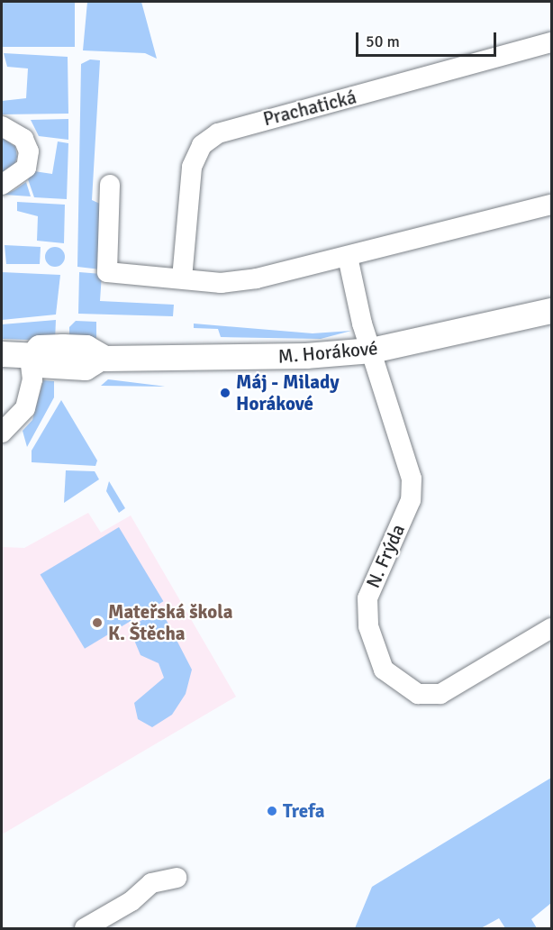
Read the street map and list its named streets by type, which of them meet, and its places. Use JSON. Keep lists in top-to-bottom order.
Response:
{
  "streets": {
    "street": ["Prachatická", "M. Horákové", "N. Frýda"]
  },
  "crossings": [
    ["M. Horákové", "N. Frýda"]
  ],
  "places": ["Máj - Milady Horákové", "Mateřská škola K. Štěcha", "Trefa"],
  "scale_bar": "50 m"
}
